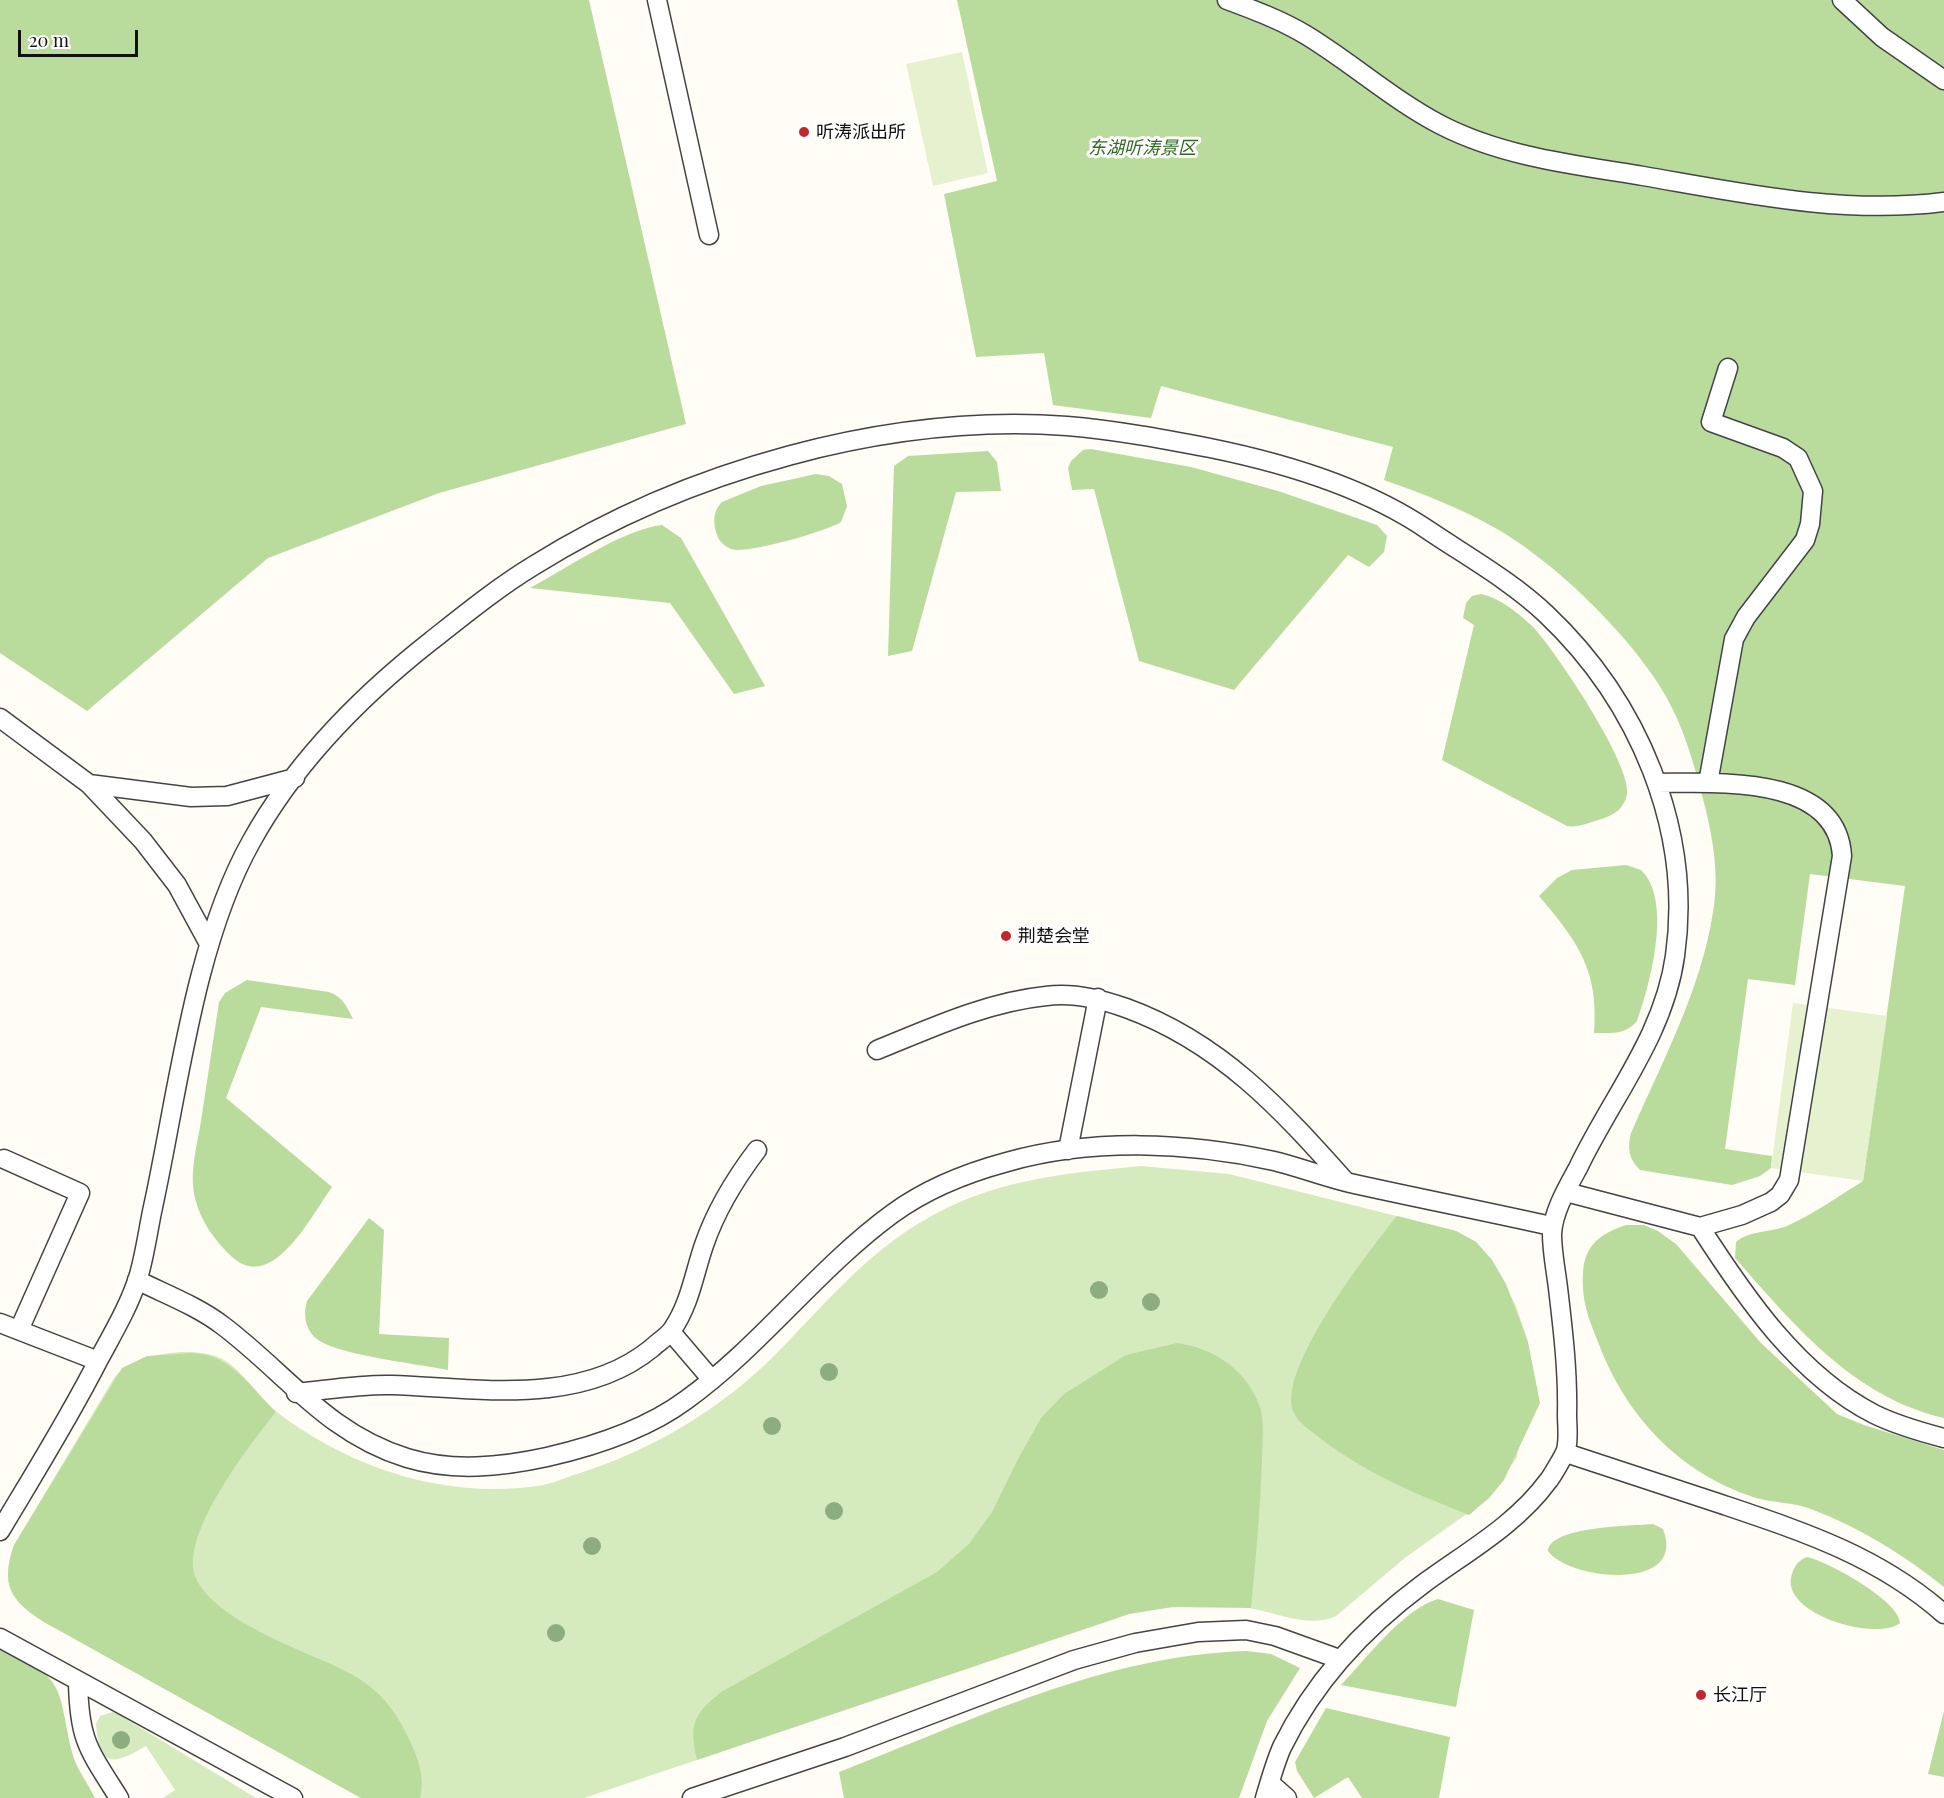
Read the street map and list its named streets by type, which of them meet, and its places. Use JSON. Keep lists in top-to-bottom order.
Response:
{
  "parks": ["东湖听涛景区"],
  "places": ["听涛派出所", "荆楚会堂", "长江厅"],
  "scale_bar": "20 m"
}
